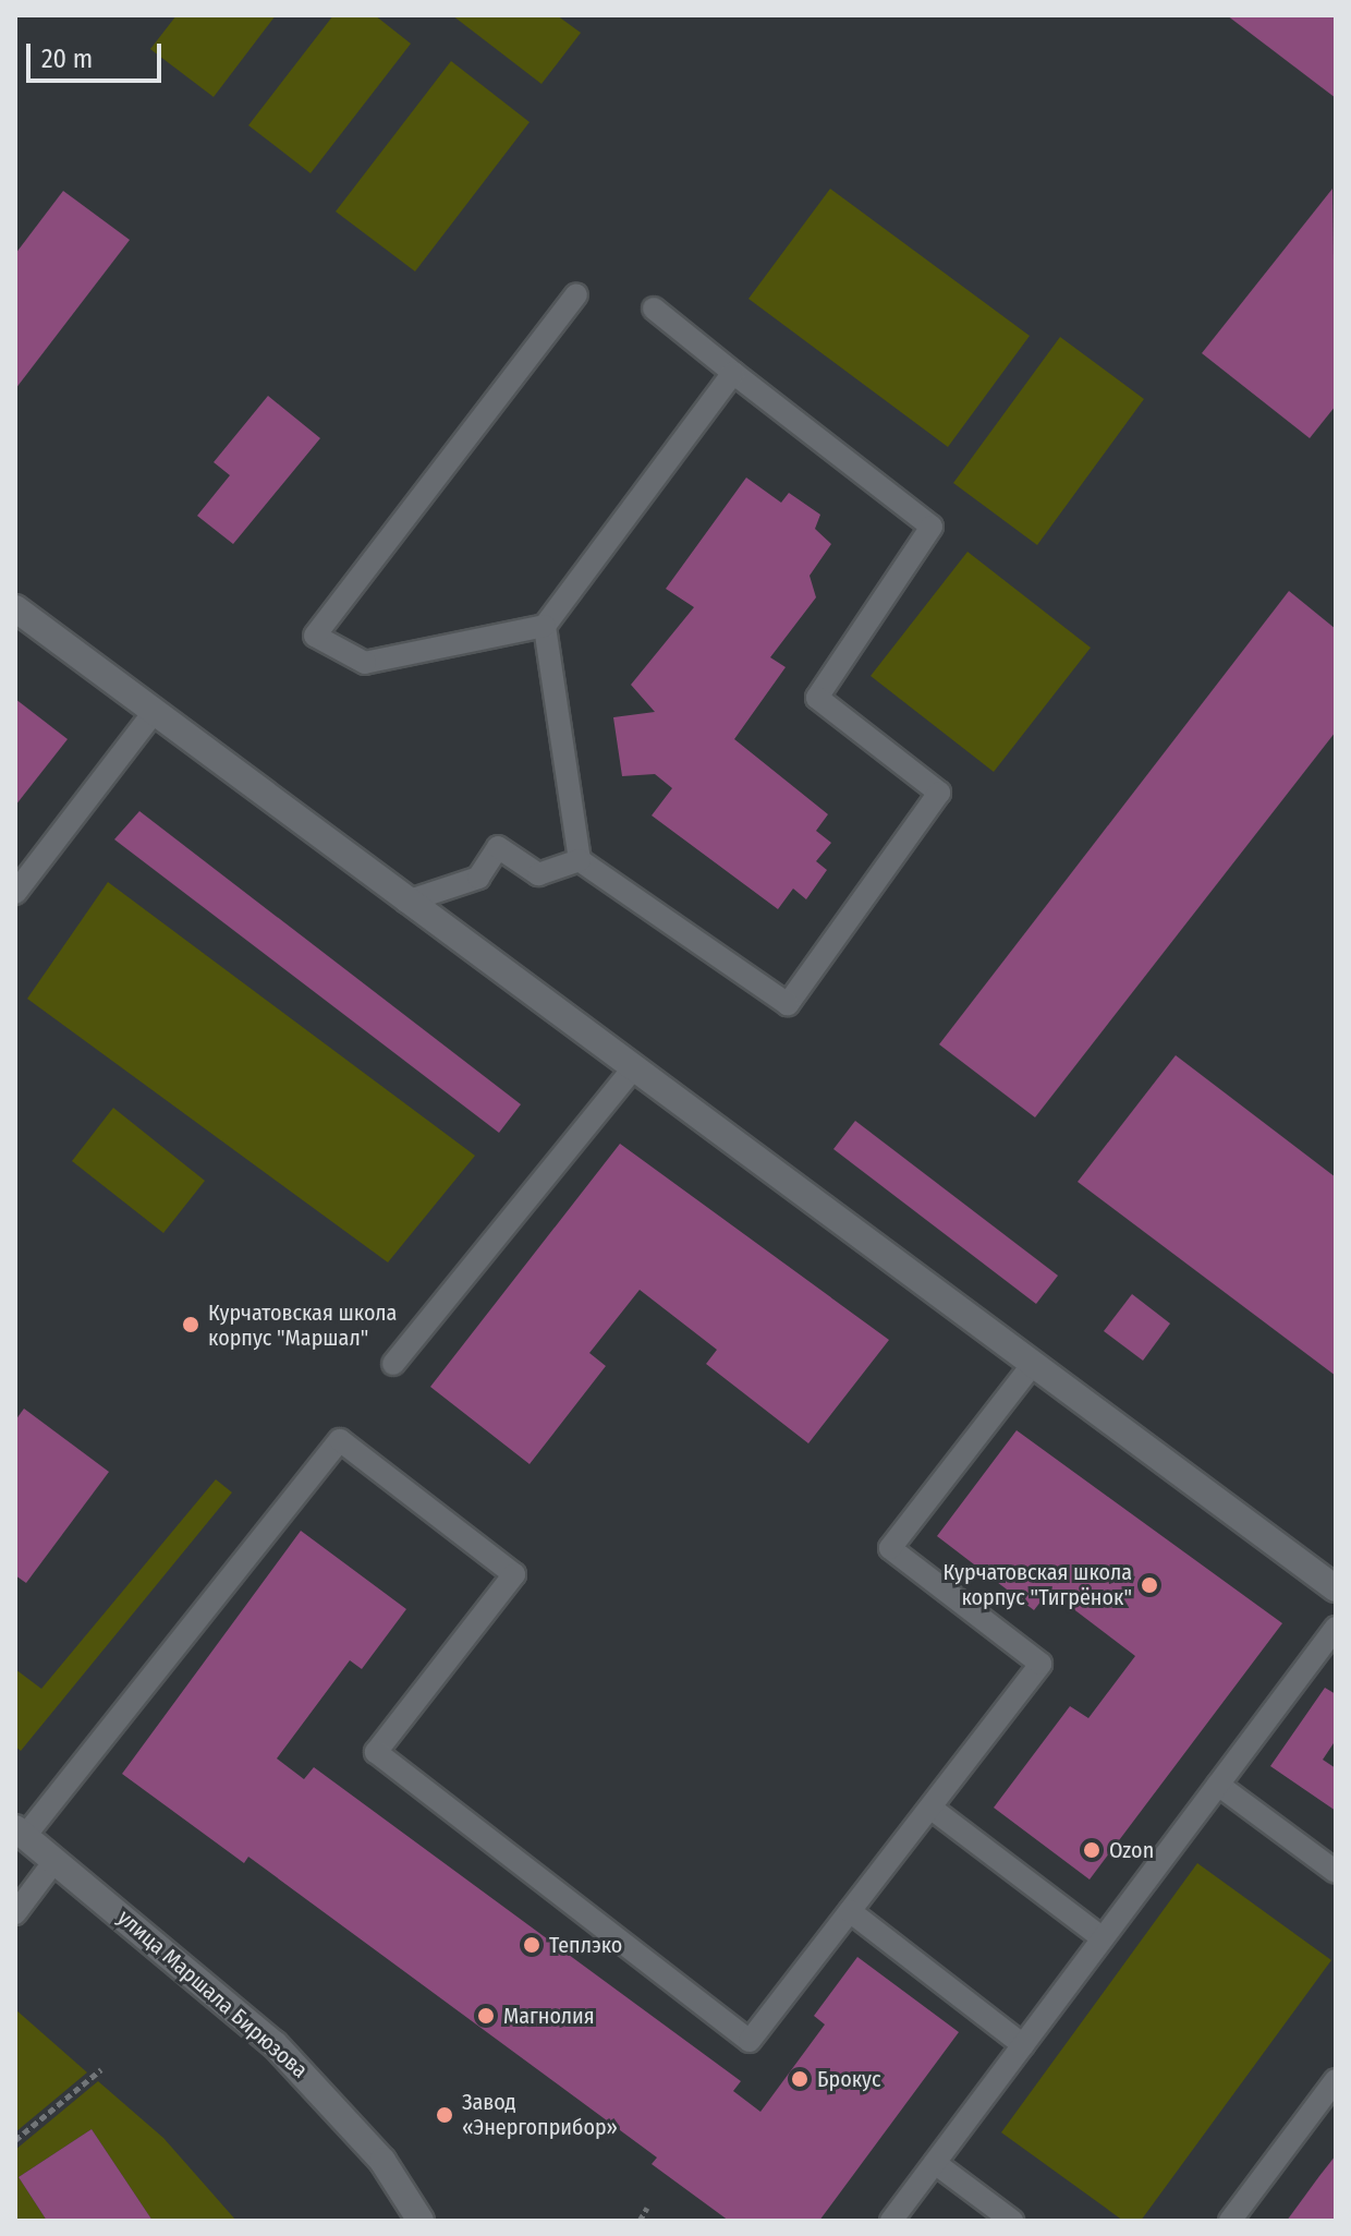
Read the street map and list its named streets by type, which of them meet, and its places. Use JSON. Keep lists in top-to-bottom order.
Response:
{
  "streets": {
    "street": ["улица Маршала Бирюзова"]
  },
  "places": [
    "Курчатовская школа корпус \"Маршал\"",
    "Курчатовская школа корпус \"Тигрёнок\"",
    "Ozon",
    "Теплэко",
    "Магнолия",
    "Брокус",
    "Завод «Энергоприбор»"
  ],
  "scale_bar": "20 m"
}
